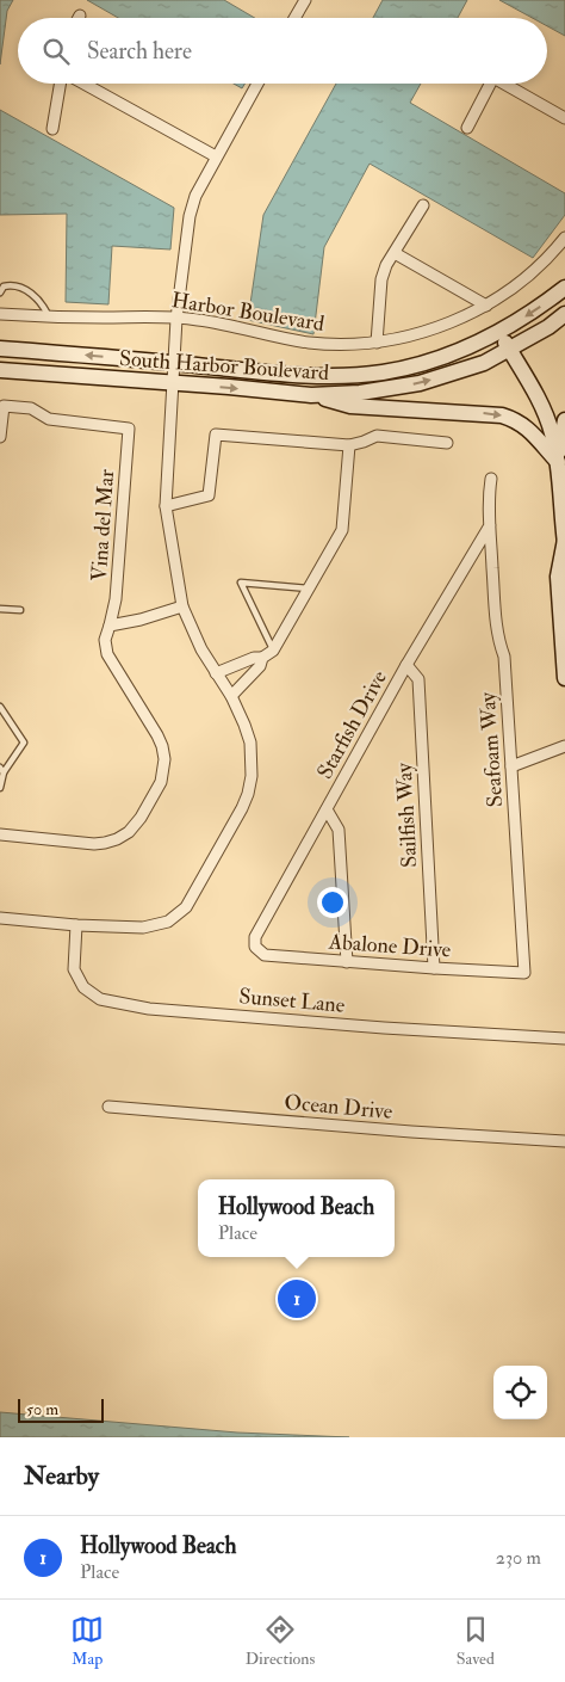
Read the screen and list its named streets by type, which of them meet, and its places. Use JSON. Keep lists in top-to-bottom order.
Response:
{
  "streets": {
    "main road": ["South Harbor Boulevard"],
    "street": [
      "Harbor Boulevard",
      "Vina del Mar",
      "Starfish Drive",
      "Seafoam Way",
      "Sailfish Way",
      "Abalone Drive",
      "Sunset Lane",
      "Ocean Drive"
    ]
  },
  "crossings": [
    ["Starfish Drive", "Seafoam Way"],
    ["Starfish Drive", "Sailfish Way"],
    ["Starfish Drive", "Abalone Drive"],
    ["Seafoam Way", "Abalone Drive"],
    ["Sailfish Way", "Abalone Drive"]
  ],
  "scale_bar": "50 m",
  "page": {
    "search": "Search here",
    "popup": ["Hollywood Beach", "Place"],
    "pins": "1",
    "scale": "50 m",
    "heading": "Nearby",
    "list": [
      {
        "mark": "1",
        "name": "Hollywood Beach",
        "note": "Place",
        "value": "230 m"
      }
    ],
    "nav": ["Map", "Directions", "Saved"]
  }
}
